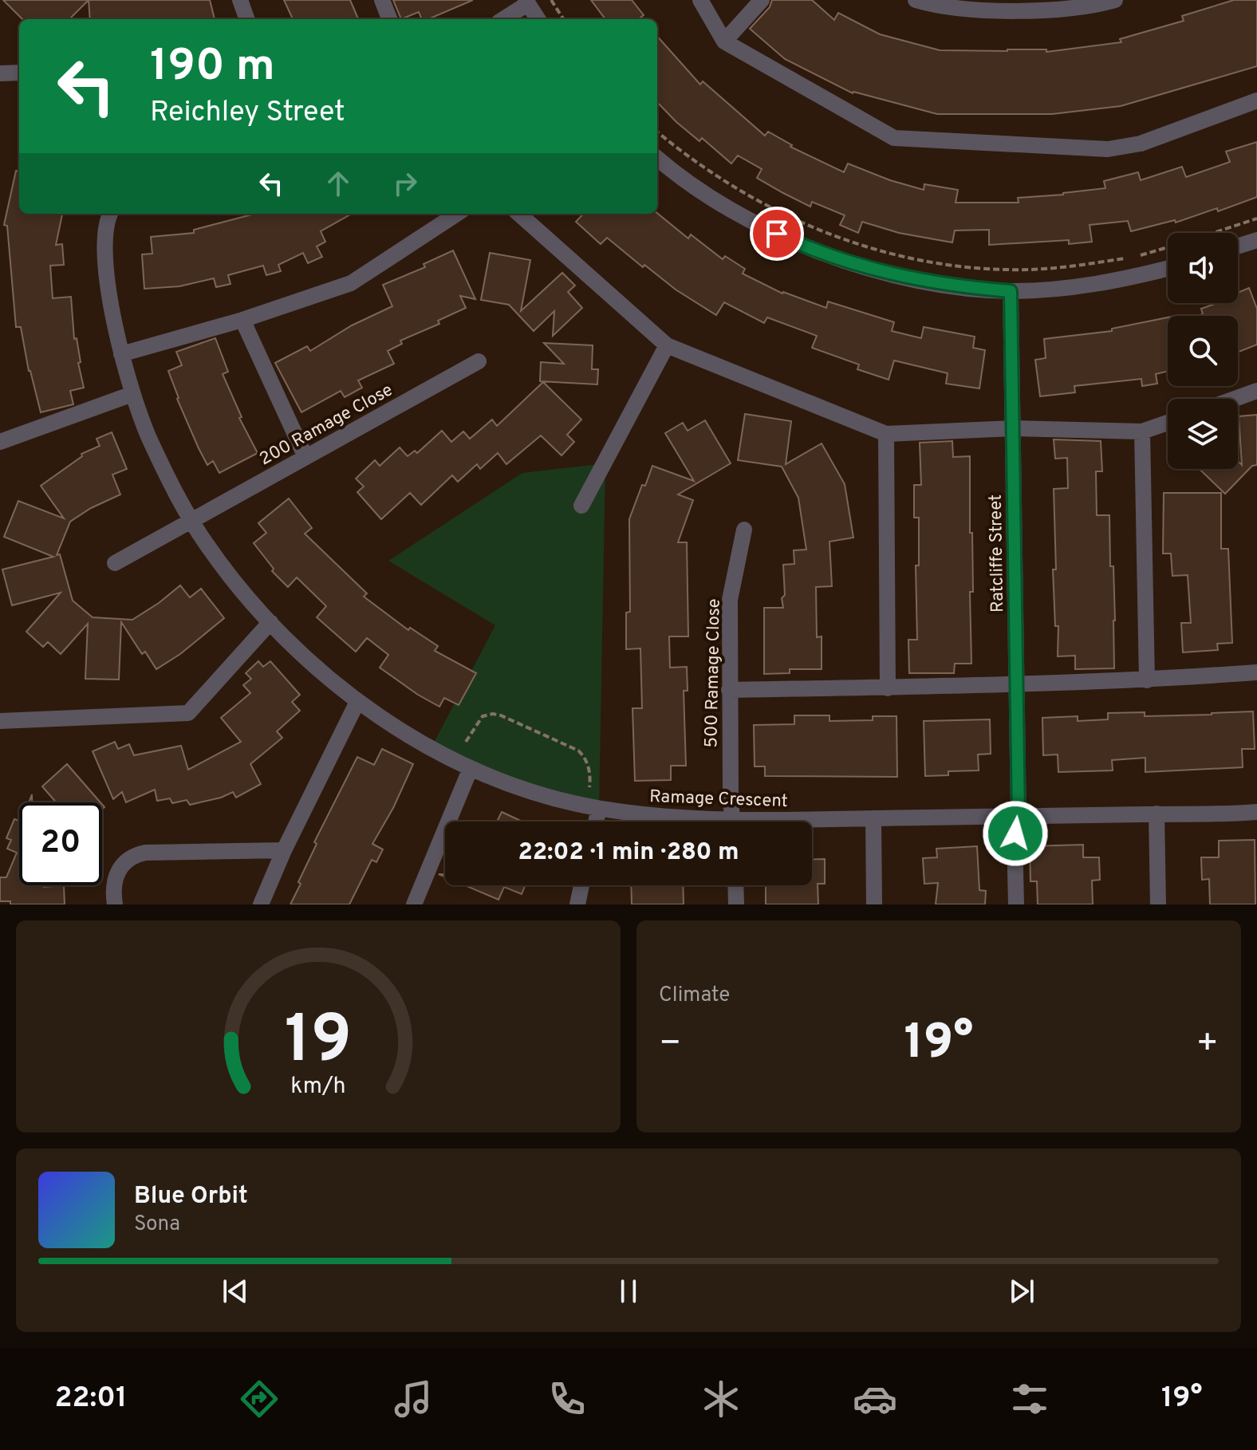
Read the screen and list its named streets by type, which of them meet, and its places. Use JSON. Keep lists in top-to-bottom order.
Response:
{
  "streets": {
    "street": [
      "200 Ramage Close",
      "Ratcliffe Street",
      "500 Ramage Close",
      "Ramage Crescent"
    ]
  },
  "crossings": [
    ["200 Ramage Close", "Ramage Crescent"],
    ["Ratcliffe Street", "Ramage Crescent"]
  ],
  "page": {
    "turn": ["190 m", "Reichley Street"],
    "limit": "20",
    "trip": "22:02 · 1 min · 280 m",
    "tile": "Climate",
    "heat": ["−", "19°", "+"],
    "song": ["Blue Orbit", "Sona"],
    "tabs": ["22:01", "19°"],
    "gauge": ["19", "km/h"]
  }
}
